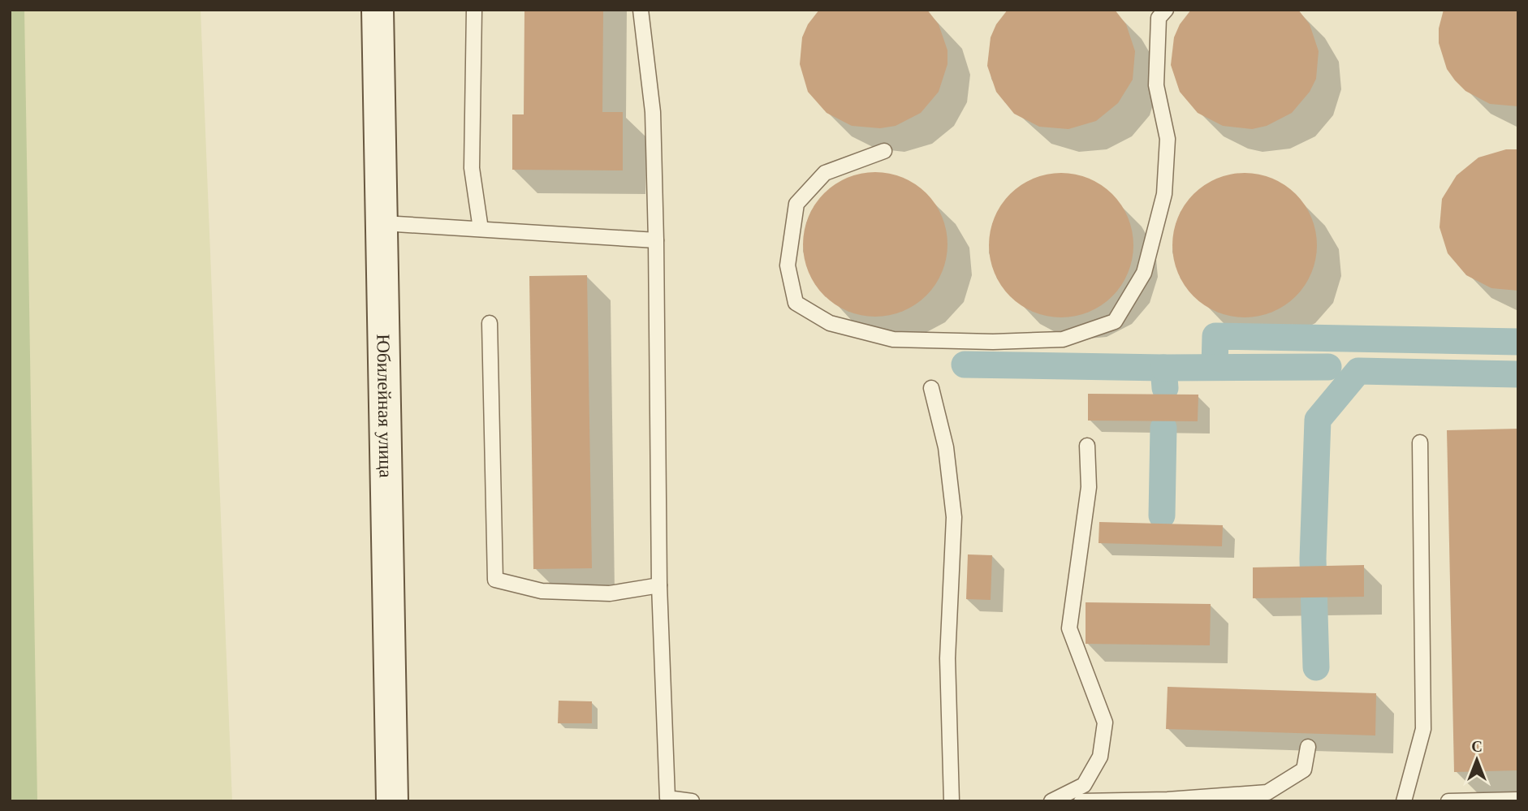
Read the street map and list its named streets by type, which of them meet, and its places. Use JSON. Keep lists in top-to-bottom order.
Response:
{
  "streets": {
    "main road": ["Юбилейная улица"]
  },
  "north": "top"
}
